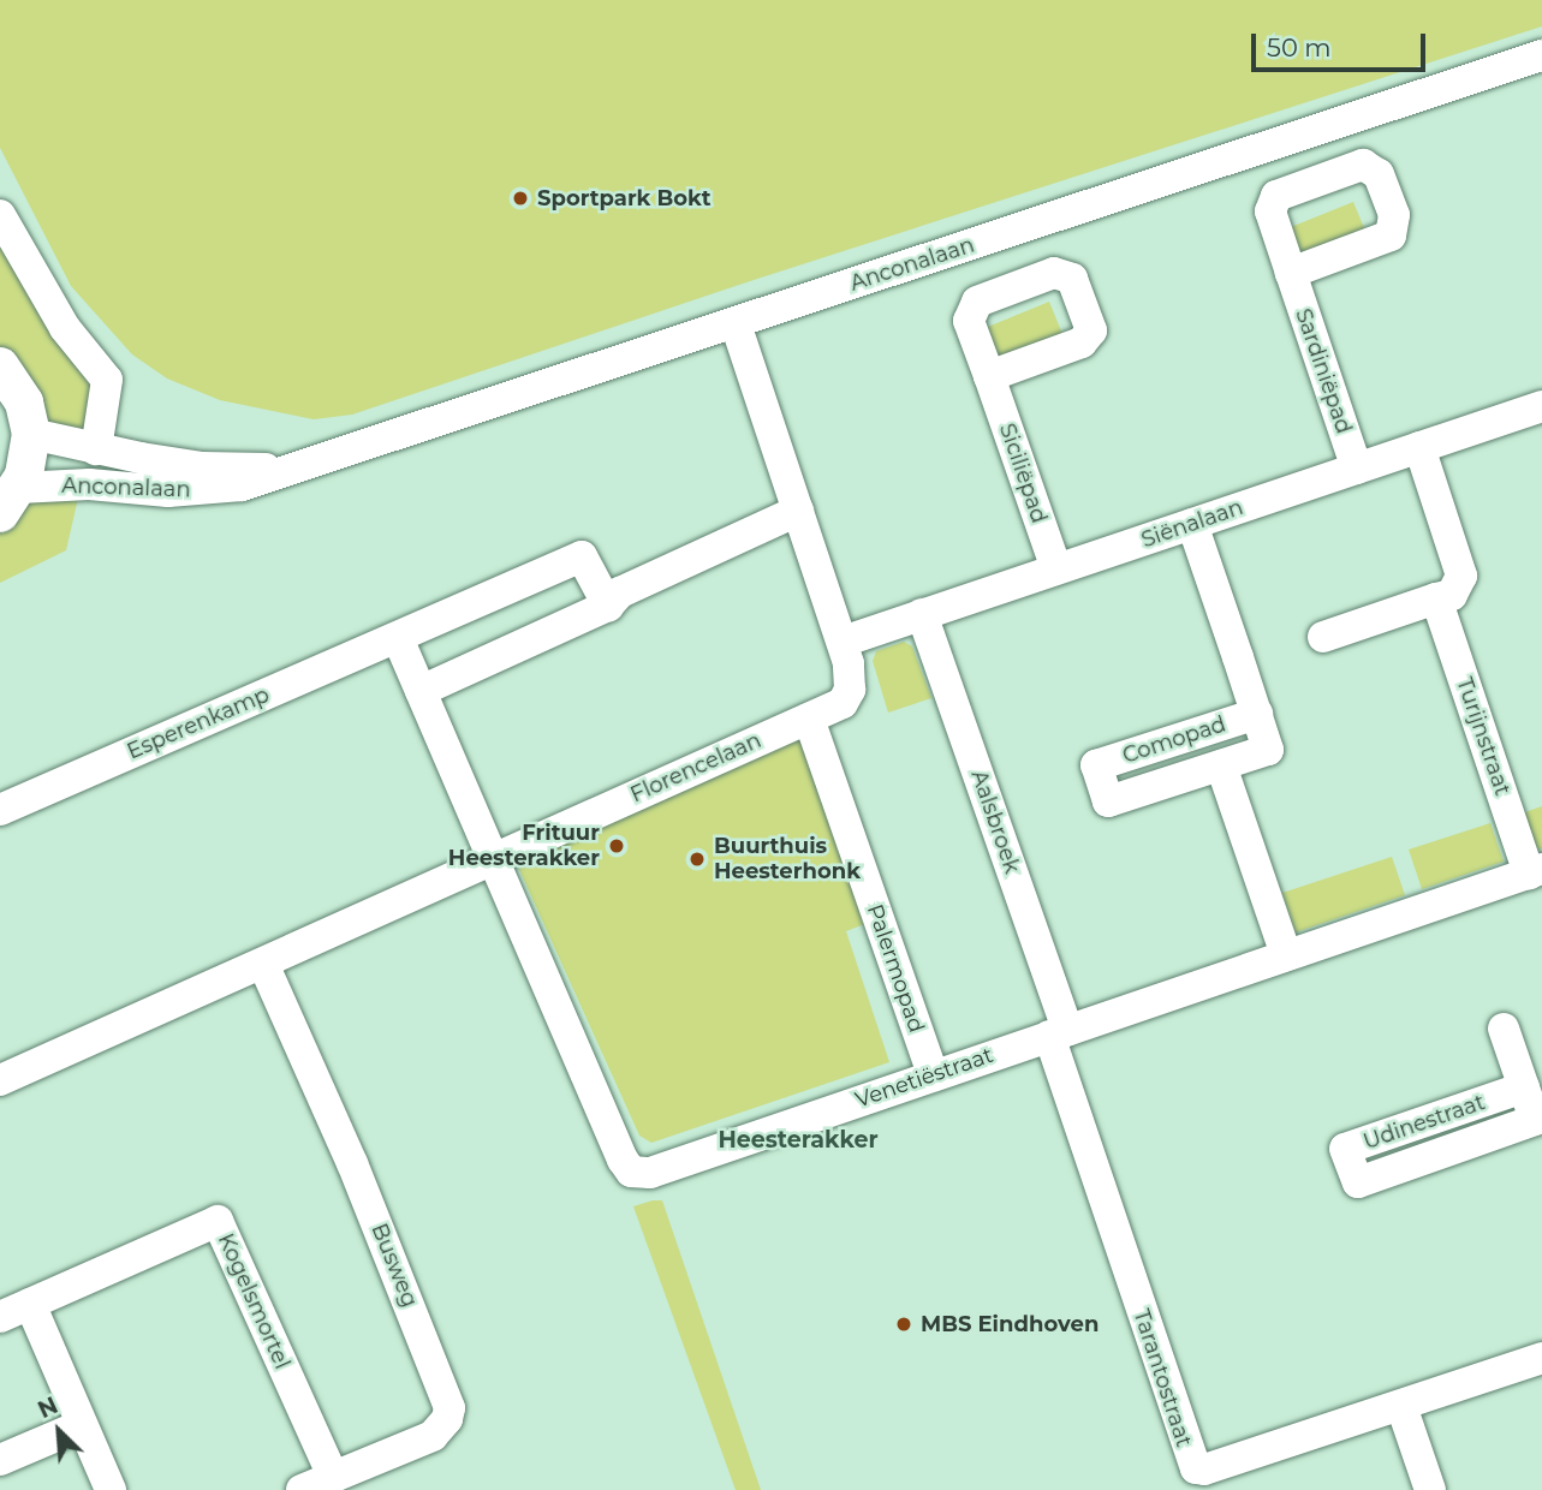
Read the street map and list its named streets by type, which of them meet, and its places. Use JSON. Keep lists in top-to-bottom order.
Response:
{
  "streets": {
    "street": [
      "Anconalaan",
      "Sardiniëpad",
      "Siciliëpad",
      "Siënalaan",
      "Esperenkamp",
      "Turijnstraat",
      "Comopad",
      "Florencelaan",
      "Aalsbroek",
      "Palermopad",
      "Venetiëstraat",
      "Udinestraat",
      "Busweg",
      "Kogelsmortel",
      "Tarantostraat"
    ]
  },
  "crossings": [
    ["Anconalaan", "Florencelaan"],
    ["Sardiniëpad", "Siënalaan"],
    ["Siciliëpad", "Siënalaan"],
    ["Siënalaan", "Comopad"],
    ["Siënalaan", "Florencelaan"],
    ["Siënalaan", "Aalsbroek"],
    ["Turijnstraat", "Venetiëstraat"],
    ["Comopad", "Venetiëstraat"],
    ["Florencelaan", "Palermopad"],
    ["Florencelaan", "Venetiëstraat"],
    ["Florencelaan", "Busweg"],
    ["Aalsbroek", "Venetiëstraat"],
    ["Aalsbroek", "Tarantostraat"],
    ["Palermopad", "Venetiëstraat"],
    ["Venetiëstraat", "Tarantostraat"],
    ["Busweg", "Kogelsmortel"]
  ],
  "districts": ["Heesterakker"],
  "places": [
    "Sportpark Bokt",
    "Frituur Heesterakker",
    "Buurthuis Heesterhonk",
    "MBS Eindhoven"
  ],
  "scale_bar": "50 m",
  "north": "top left"
}
